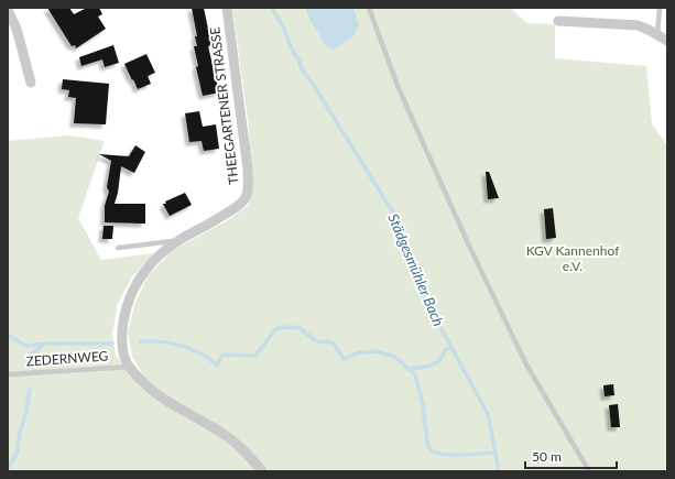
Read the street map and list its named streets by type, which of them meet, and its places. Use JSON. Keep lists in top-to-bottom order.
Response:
{
  "streets": {
    "street": ["THEEGARTENER STRASSE"],
    "lane": ["ZEDERNWEG"]
  },
  "crossings": [
    ["THEEGARTENER STRASSE", "ZEDERNWEG"]
  ],
  "water": ["Städgesmühler Bach"],
  "parks": ["KGV Kannenhof e.V."],
  "scale_bar": "50 m"
}
